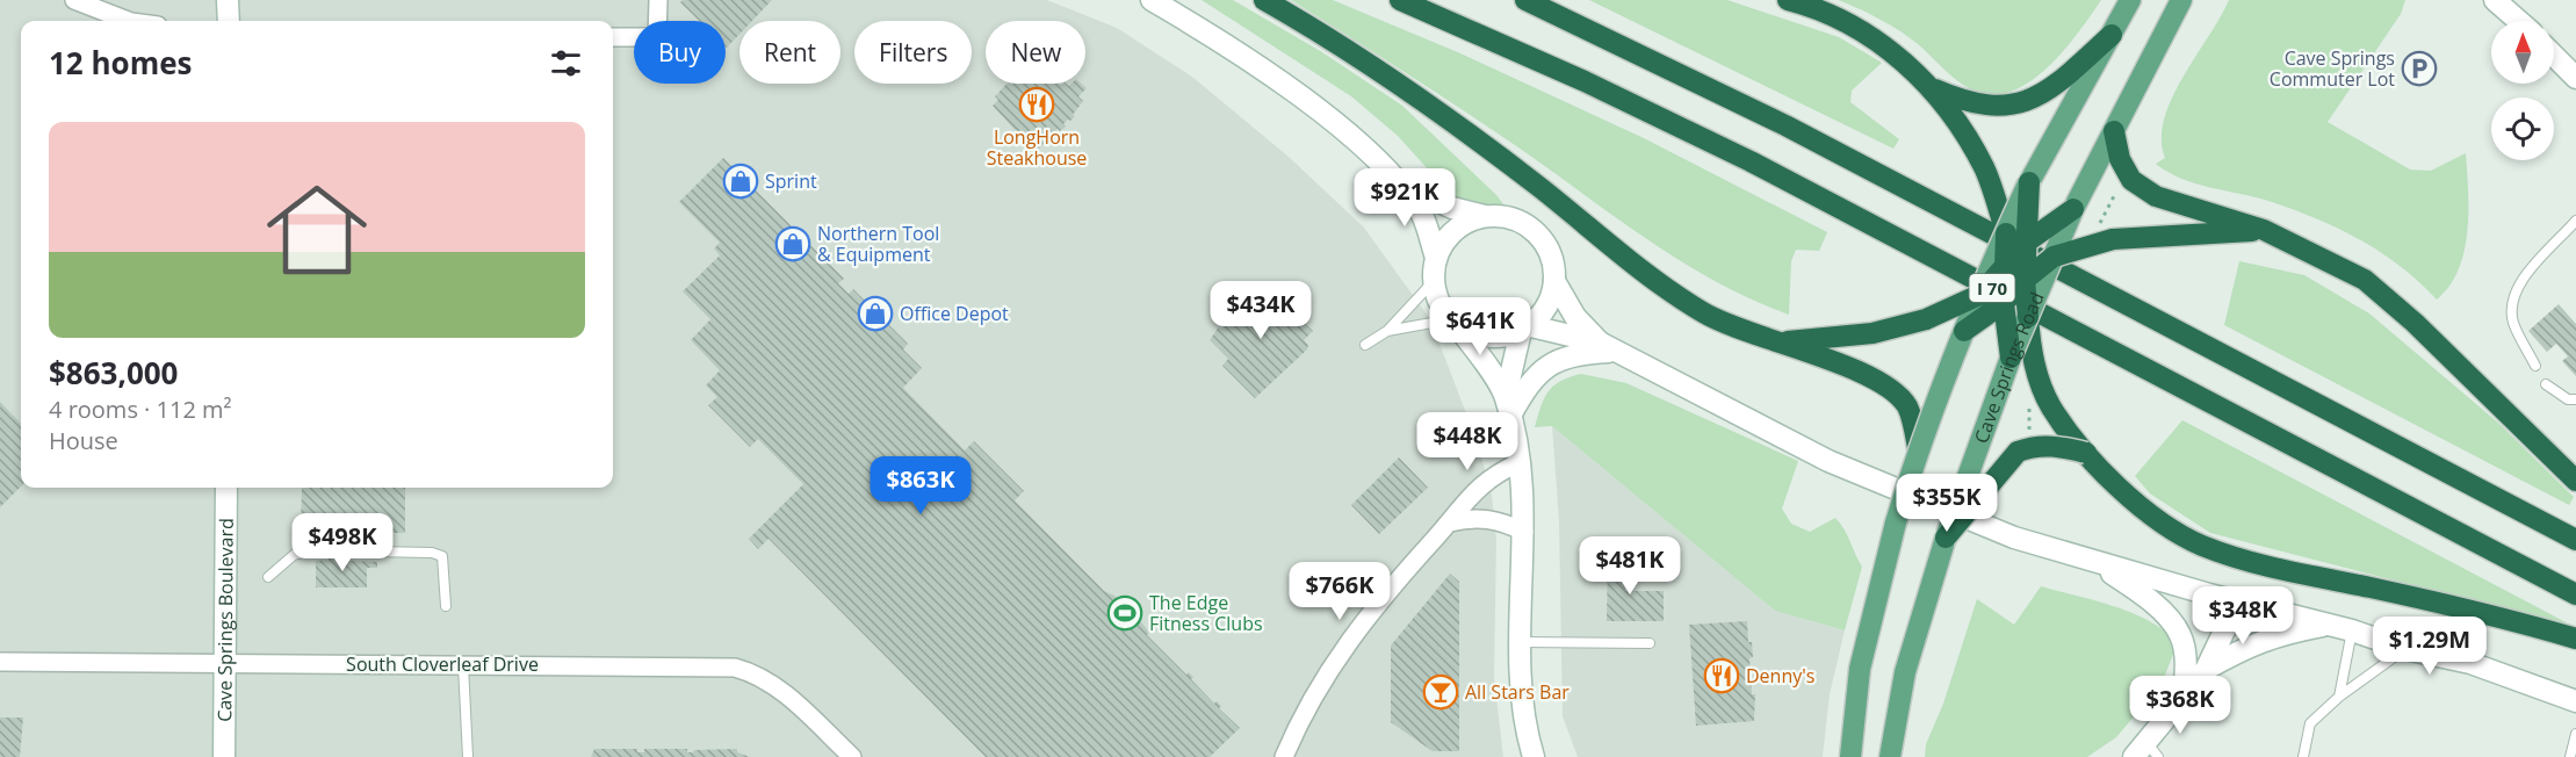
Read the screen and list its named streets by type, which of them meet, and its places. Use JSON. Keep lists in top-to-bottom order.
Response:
{
  "streets": {
    "highway": ["I 70"],
    "main road": ["Cave Springs Road", "Cave Springs Boulevard"],
    "street": ["South Cloverleaf Drive"]
  },
  "crossings": [
    ["Cave Springs Boulevard", "South Cloverleaf Drive"]
  ],
  "places": {
    "parking": ["Cave Springs Commuter Lot"],
    "restaurant": ["LongHorn Steakhouse", "Denny's"],
    "shop": ["Sprint", "Northern Tool & Equipment", "Office Depot"],
    "sports": ["The Edge Fitness Clubs"],
    "bar": ["All Stars Bar"]
  },
  "north": "top",
  "page": {
    "chip": [
      "Buy",
      "Rent",
      "Filters",
      "New"
    ],
    "heading": "12 homes",
    "list": [
      {
        "name": "$863,000",
        "note": "4 rooms · 112 m² · House"
      }
    ],
    "price": [
      "$921K",
      "$434K",
      "$641K",
      "$448K",
      "$863K",
      "$355K",
      "$498K",
      "$481K",
      "$766K",
      "$348K",
      "$1.29M",
      "$368K"
    ]
  }
}
